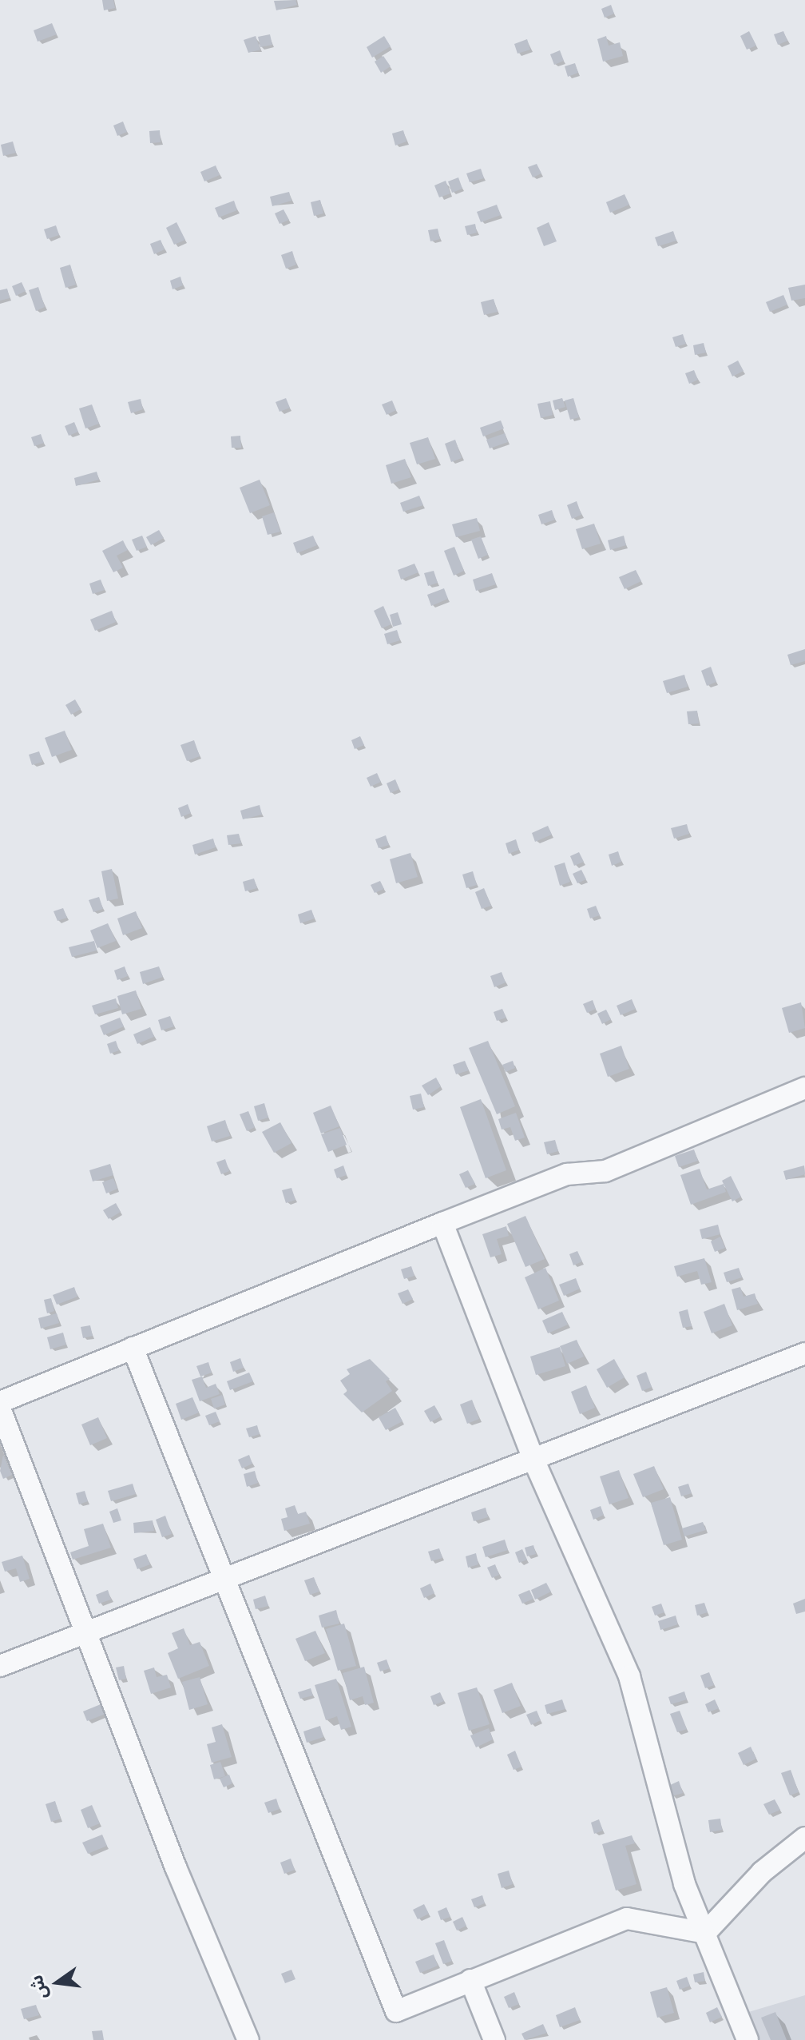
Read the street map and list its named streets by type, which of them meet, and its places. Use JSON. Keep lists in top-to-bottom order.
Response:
{
  "north": "left"
}
